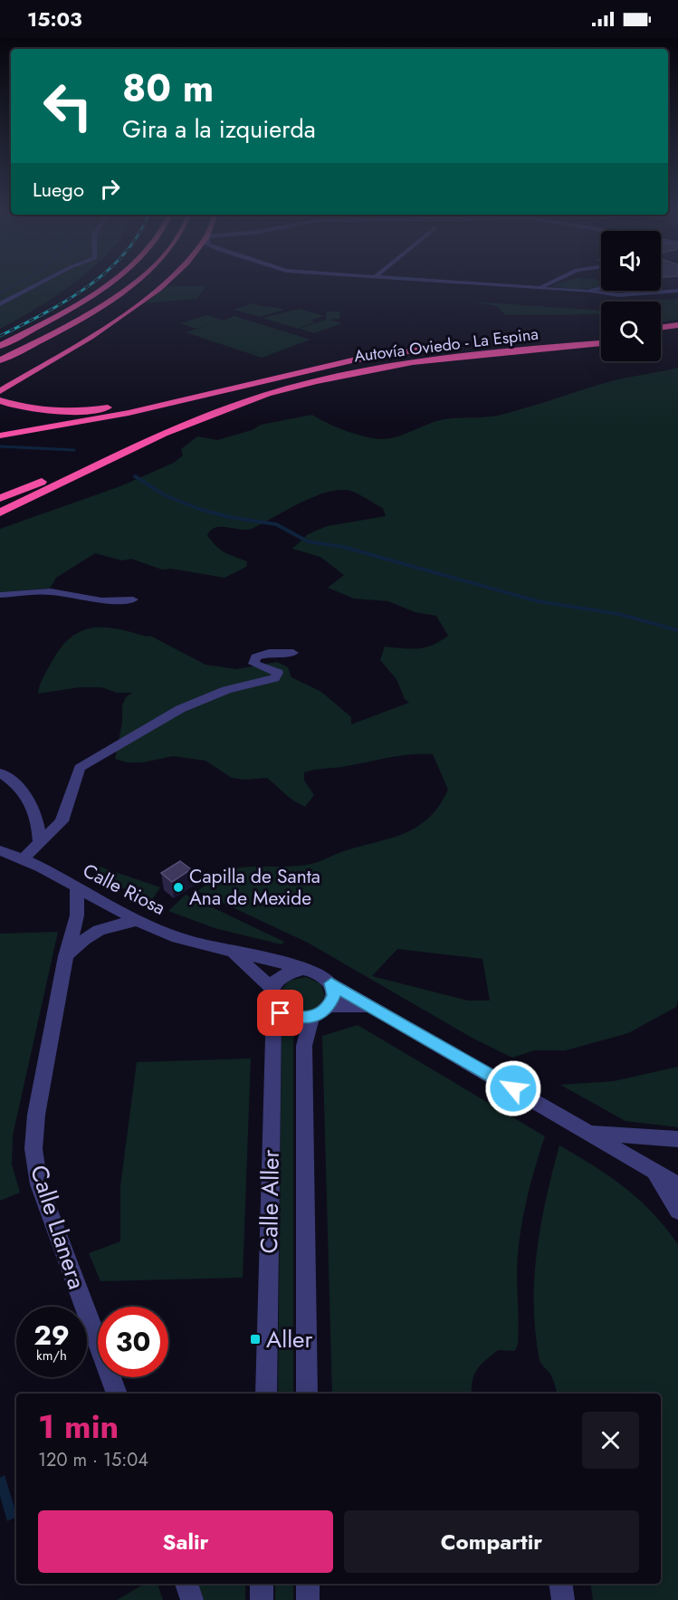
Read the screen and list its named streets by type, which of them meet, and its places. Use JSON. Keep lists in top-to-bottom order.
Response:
{
  "streets": {
    "highway": ["Autovía Oviedo - La Espina"],
    "street": ["Calle Riosa", "Calle Aller", "Calle Llanera"]
  },
  "crossings": [
    ["Calle Riosa", "Calle Aller"],
    ["Calle Riosa", "Calle Llanera"]
  ],
  "places": {
    "other": ["Capilla de Santa Ana de Mexide"],
    "transit": ["Aller"]
  },
  "page": {
    "status": "15:03",
    "turn": ["80 m", "Gira a la izquierda"],
    "then": "Luego",
    "speed": "29 km/h",
    "limit": "30",
    "heading": ["1 min", "120 m · 15:04"],
    "buttons": ["Salir", "Compartir"]
  }
}
